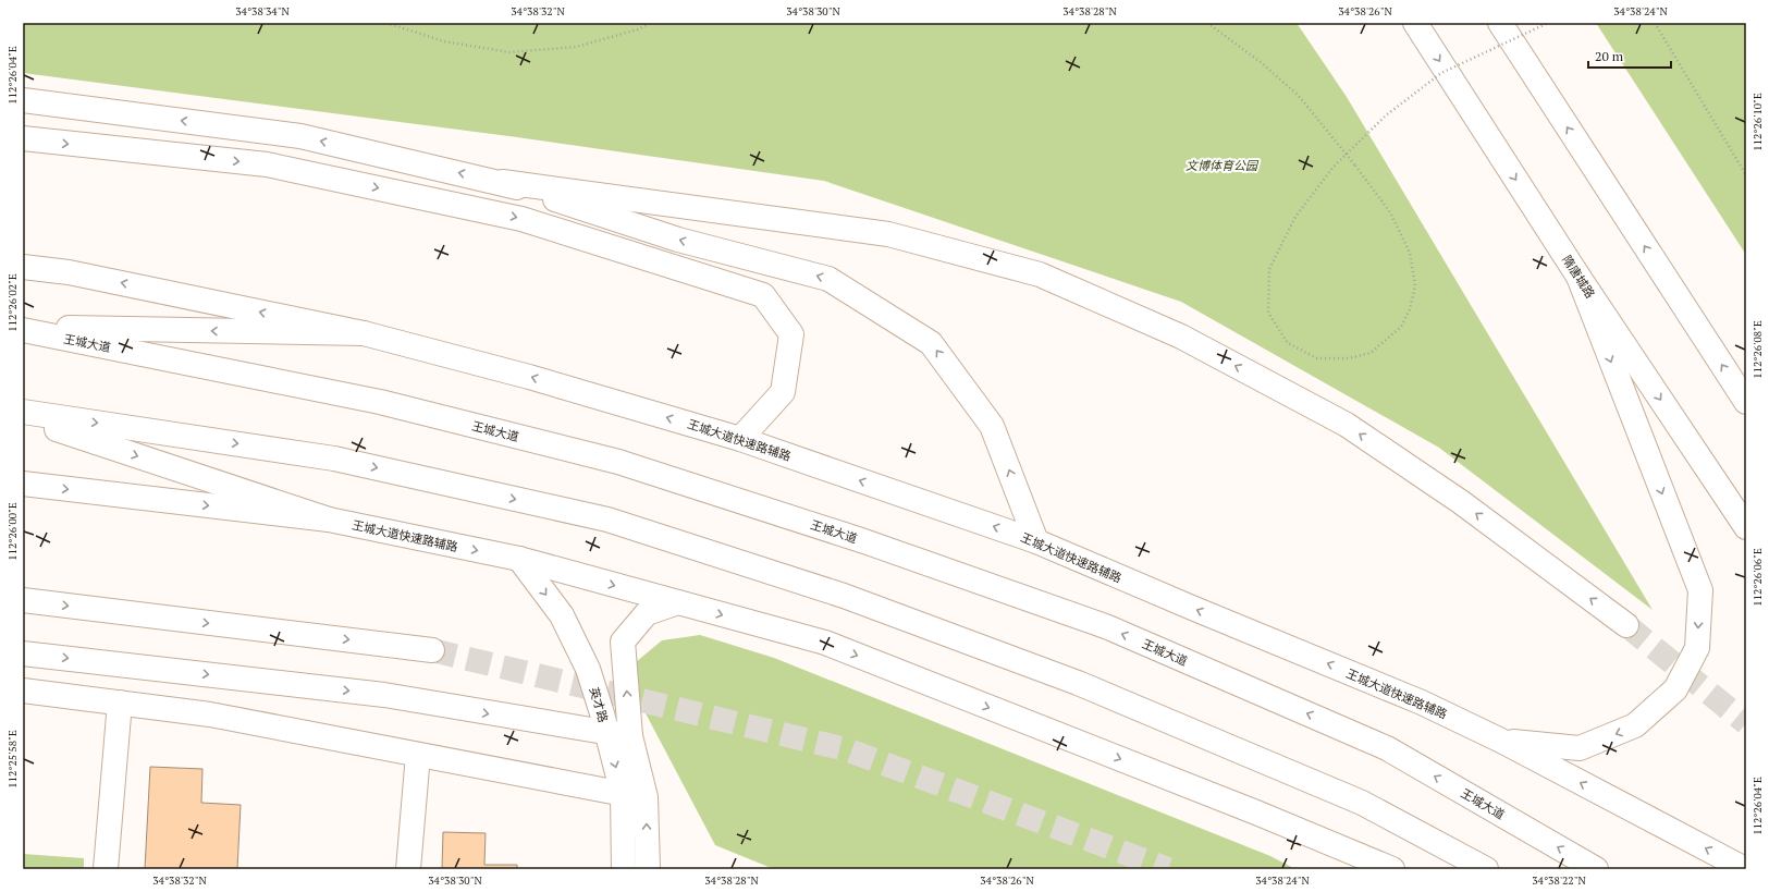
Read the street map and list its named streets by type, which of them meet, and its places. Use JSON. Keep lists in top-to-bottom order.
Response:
{
  "streets": {
    "main road": [
      "隋唐城路",
      "王城大道",
      "王城大道快速路辅路",
      "英才路"
    ]
  },
  "crossings": [
    ["王城大道快速路辅路", "英才路"]
  ],
  "one_way": ["英才路"],
  "parks": ["文博体育公园"],
  "scale_bar": "20 m",
  "coordinates": [
    "34°38'34\"N",
    "34°38'32\"N",
    "34°38'30\"N",
    "34°38'28\"N",
    "34°38'26\"N",
    "34°38'24\"N",
    "112°26'04\"E",
    "112°26'10\"E",
    "112°26'02\"E",
    "112°26'08\"E",
    "112°26'00\"E",
    "112°26'06\"E",
    "112°25'58\"E",
    "34°38'22\"N"
  ]
}
